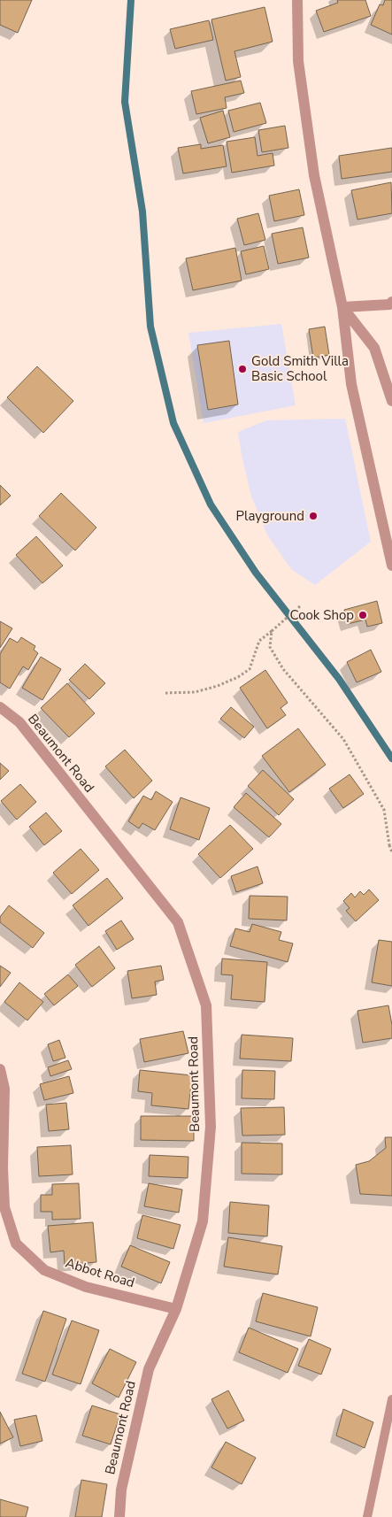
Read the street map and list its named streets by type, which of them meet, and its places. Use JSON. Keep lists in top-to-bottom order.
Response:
{
  "streets": {
    "street": ["Beaumont Road", "Abbot Road"]
  },
  "crossings": [
    ["Beaumont Road", "Abbot Road"]
  ],
  "places": ["Gold Smith Villa Basic School", "Playground", "Cook Shop"]
}
